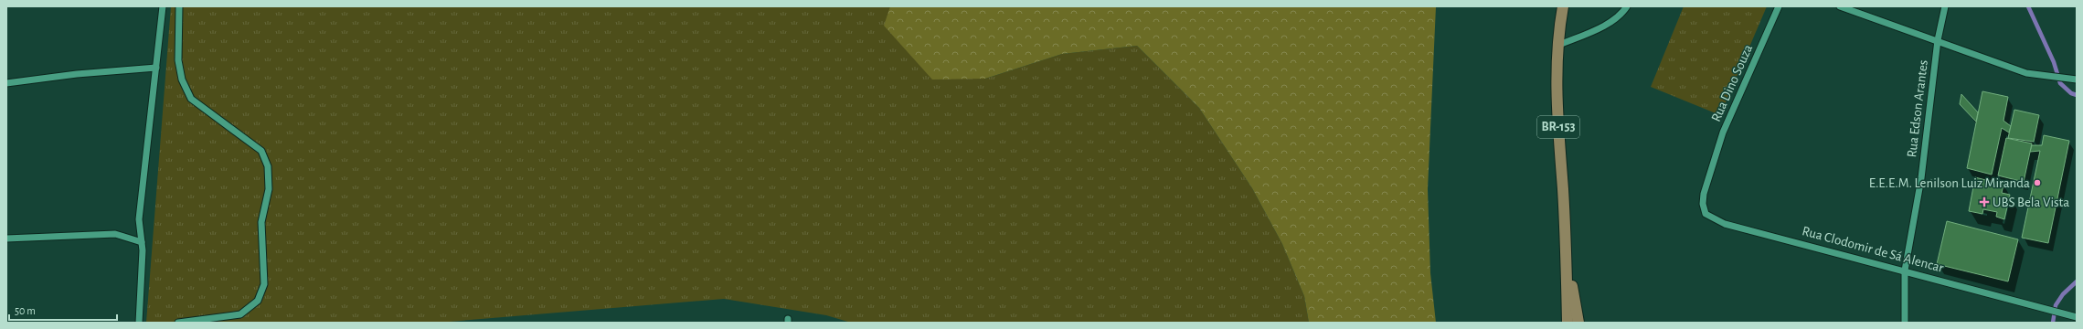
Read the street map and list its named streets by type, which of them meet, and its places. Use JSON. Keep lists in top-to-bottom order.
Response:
{
  "streets": {
    "main road": ["BR-153"],
    "street": ["Rua Dino Souza", "Rua Edson Arantes", "Rua Clodomir de Sá Alencar"]
  },
  "crossings": [
    ["Rua Dino Souza", "Rua Clodomir de Sá Alencar"],
    ["Rua Edson Arantes", "Rua Clodomir de Sá Alencar"]
  ],
  "places": {
    "other": ["E.E.E.M. Lenilson Luiz Miranda"],
    "health": ["UBS Bela Vista"]
  },
  "scale_bar": "50 m"
}
